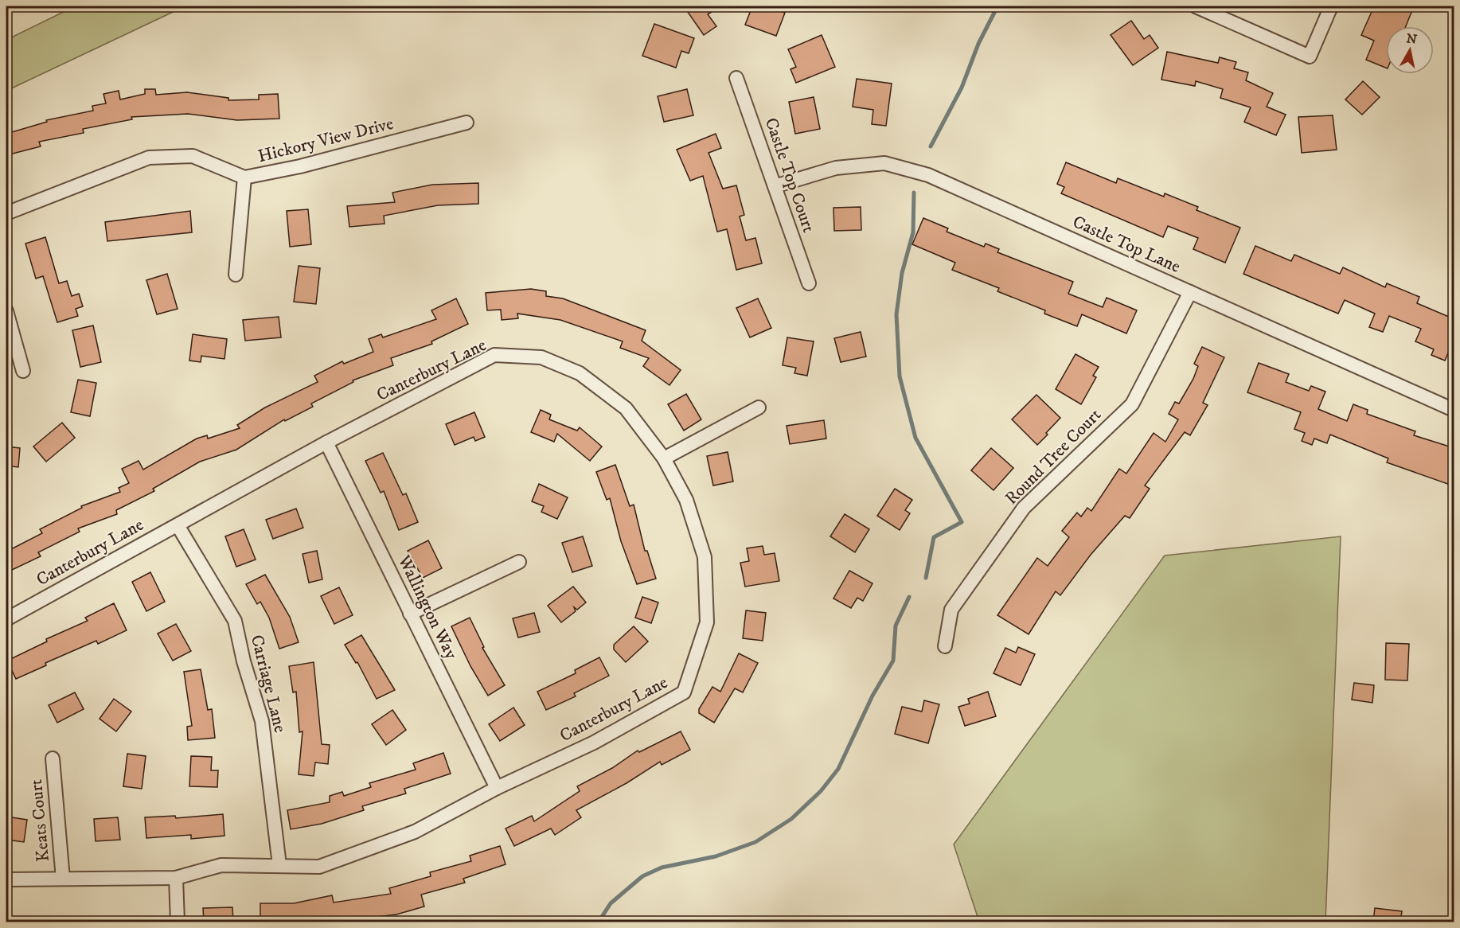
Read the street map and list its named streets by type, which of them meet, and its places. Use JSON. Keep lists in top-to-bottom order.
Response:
{
  "streets": {
    "street": [
      "Hickory View Drive",
      "Castle Top Court",
      "Castle Top Lane",
      "Canterbury Lane",
      "Round Tree Court",
      "Wallington Way",
      "Carriage Lane",
      "Keats Court"
    ]
  },
  "crossings": [
    ["Castle Top Court", "Castle Top Lane"],
    ["Castle Top Lane", "Round Tree Court"],
    ["Canterbury Lane", "Wallington Way"],
    ["Canterbury Lane", "Carriage Lane"],
    ["Canterbury Lane", "Keats Court"]
  ],
  "north": "top"
}
